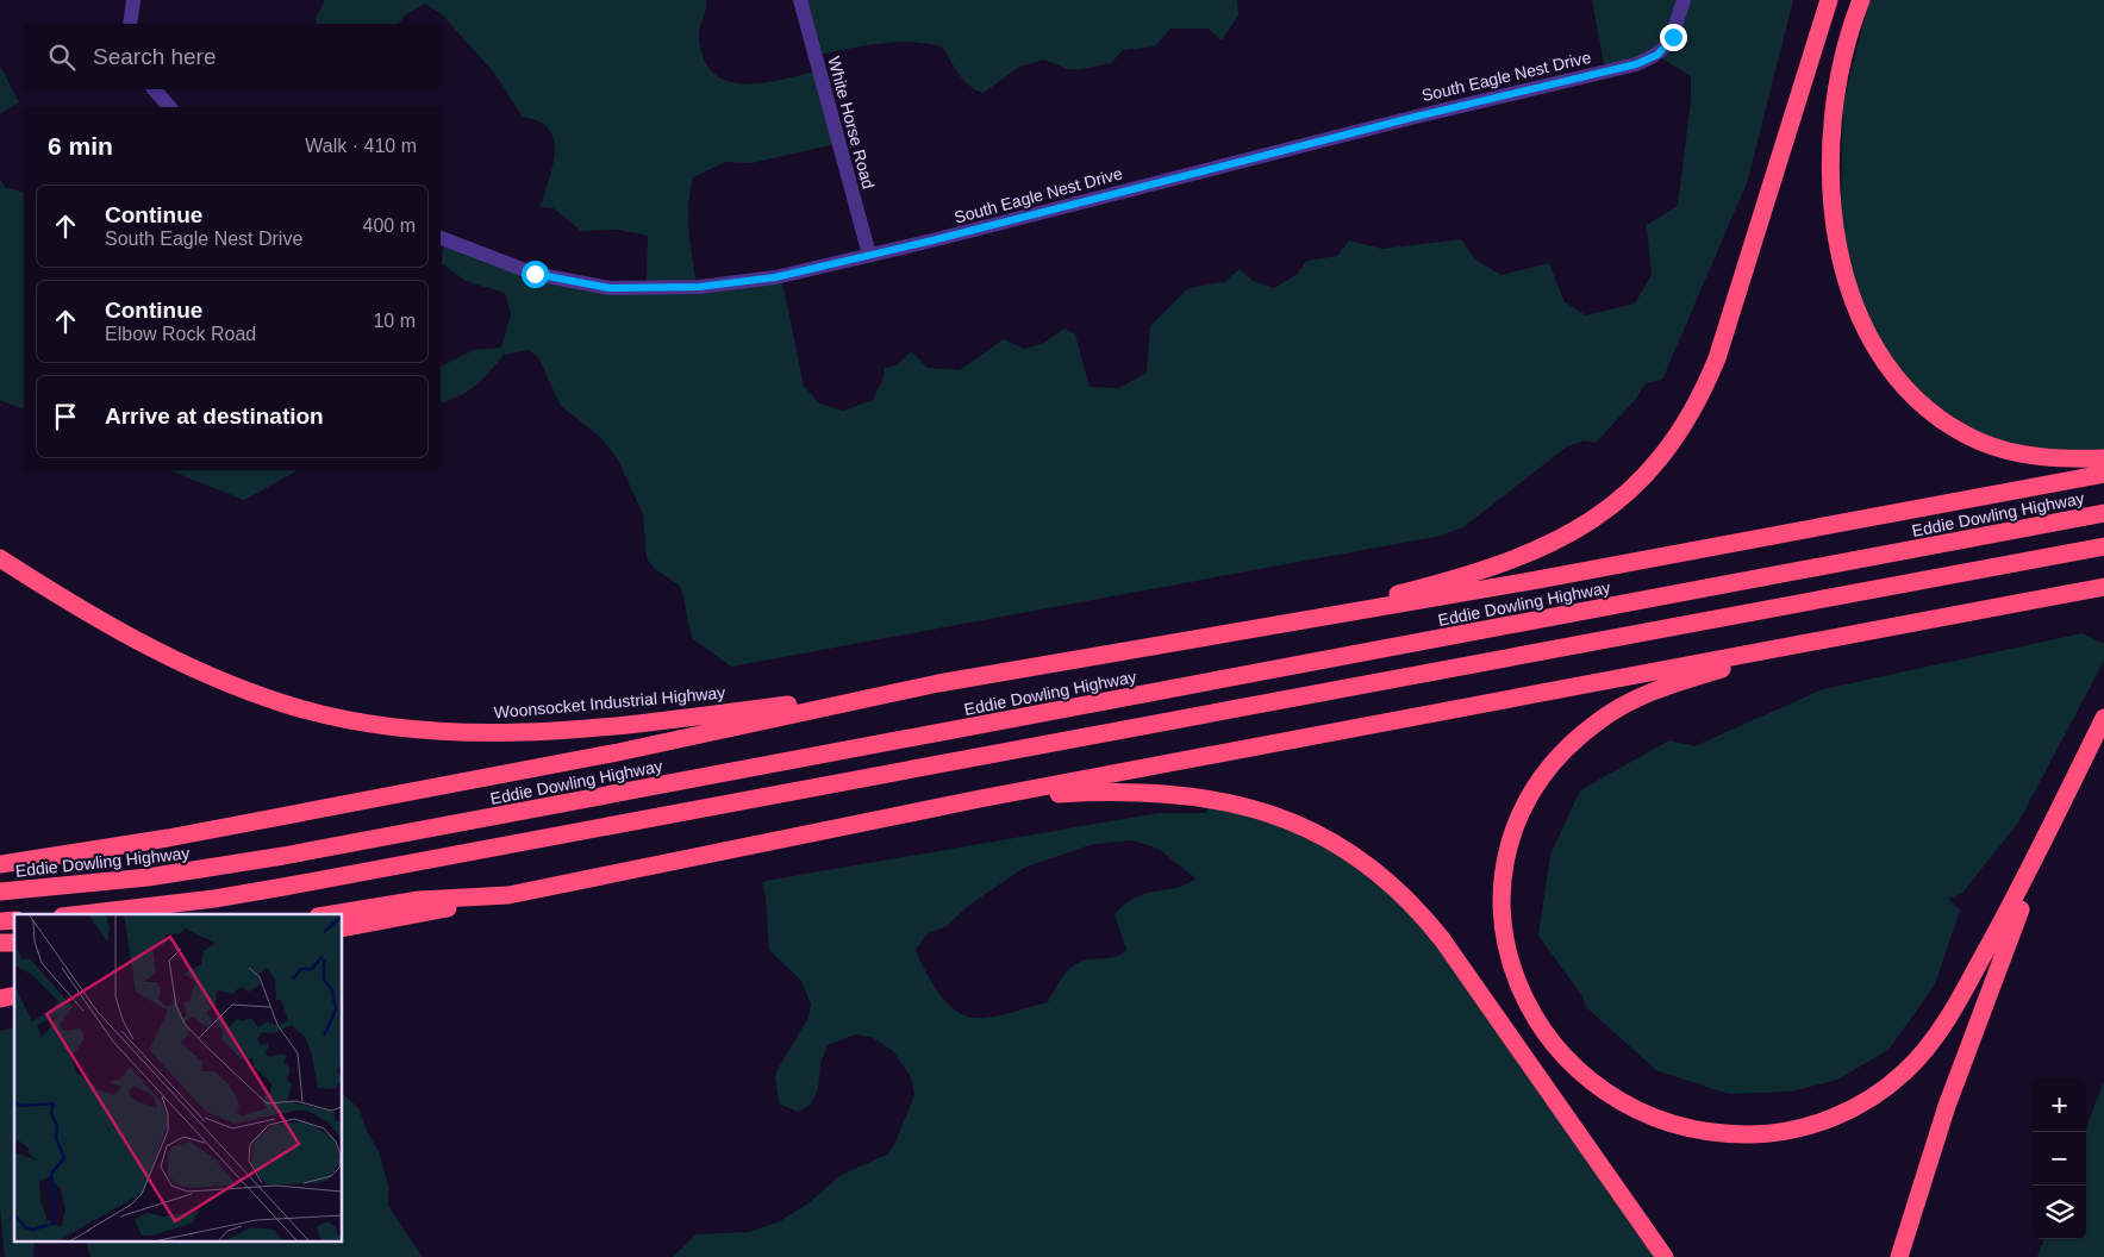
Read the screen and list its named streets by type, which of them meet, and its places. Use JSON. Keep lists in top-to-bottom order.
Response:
{
  "streets": {
    "highway": ["Eddie Dowling Highway", "Woonsocket Industrial Highway"],
    "street": ["South Eagle Nest Drive", "White Horse Road"]
  },
  "crossings": [
    ["South Eagle Nest Drive", "White Horse Road"]
  ],
  "page": {
    "search": "Search here",
    "heading": ["6 min", "Walk · 410 m"],
    "list": [
      ["Continue", "South Eagle Nest Drive", "400 m"],
      ["Continue", "Elbow Rock Road", "10 m"],
      "Arrive at destination"
    ],
    "map_buttons": ["+", "−"]
  }
}
